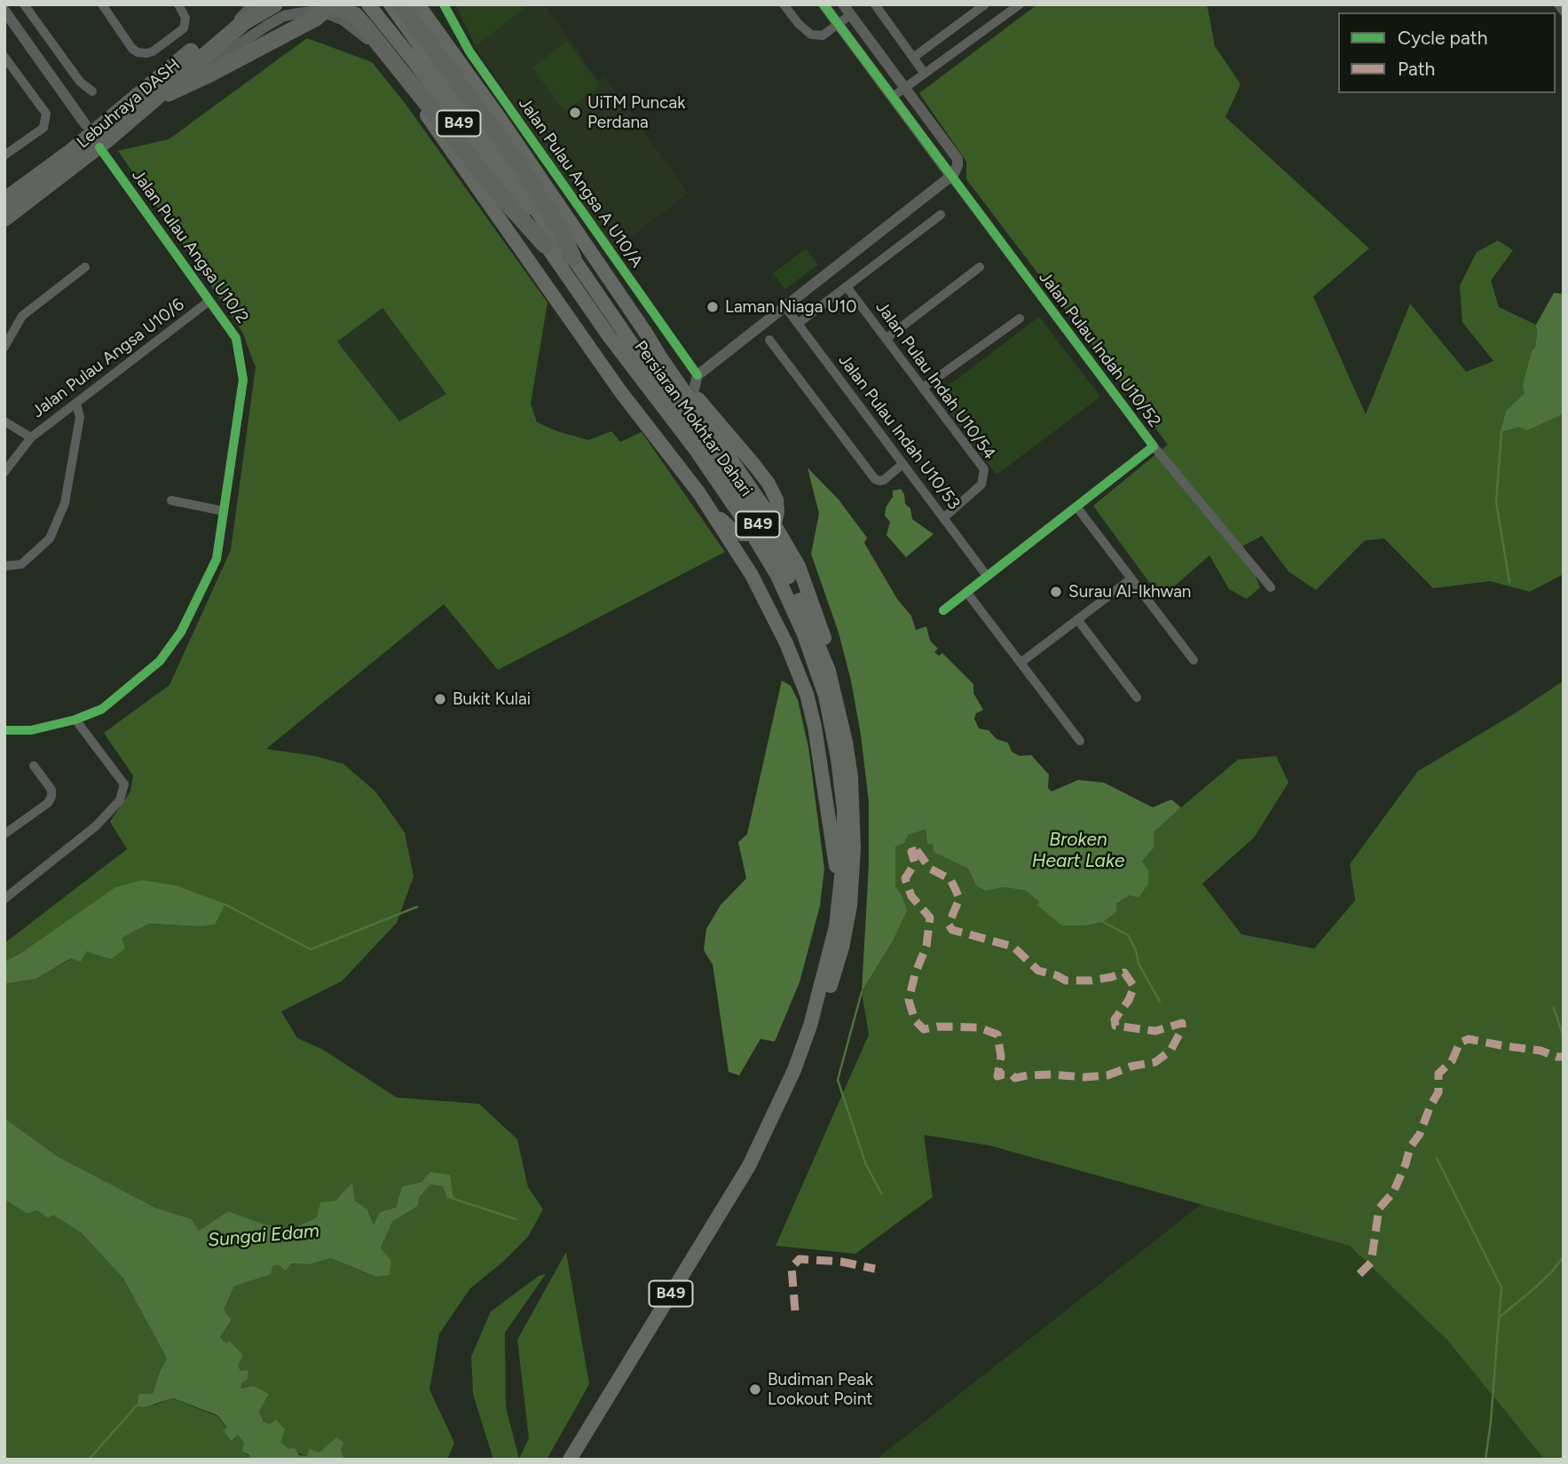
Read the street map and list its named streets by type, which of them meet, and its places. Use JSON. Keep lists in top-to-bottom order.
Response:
{
  "streets": {
    "highway": ["Lebuhraya DASH"],
    "main road": ["B49", "Persiaran Mokhtar Dahari"],
    "street": [
      "Jalan Pulau Angsa A U10/A",
      "Jalan Pulau Angsa U10/2",
      "Jalan Pulau Indah U10/52",
      "Jalan Pulau Angsa U10/6",
      "Jalan Pulau Indah U10/54",
      "Jalan Pulau Indah U10/53"
    ]
  },
  "crossings": [
    ["B49", "Persiaran Mokhtar Dahari"],
    ["Jalan Pulau Angsa U10/2", "Jalan Pulau Angsa U10/6"],
    ["Jalan Pulau Indah U10/52", "Jalan Pulau Indah U10/53"],
    ["Jalan Pulau Indah U10/54", "Jalan Pulau Indah U10/53"]
  ],
  "water": ["Broken Heart Lake", "Sungai Edam"],
  "places": [
    "UiTM Puncak Perdana",
    "Laman Niaga U10",
    "Surau Al-Ikhwan",
    "Bukit Kulai",
    "Budiman Peak Lookout Point"
  ],
  "legend": ["Cycle path", "Path"]
}
